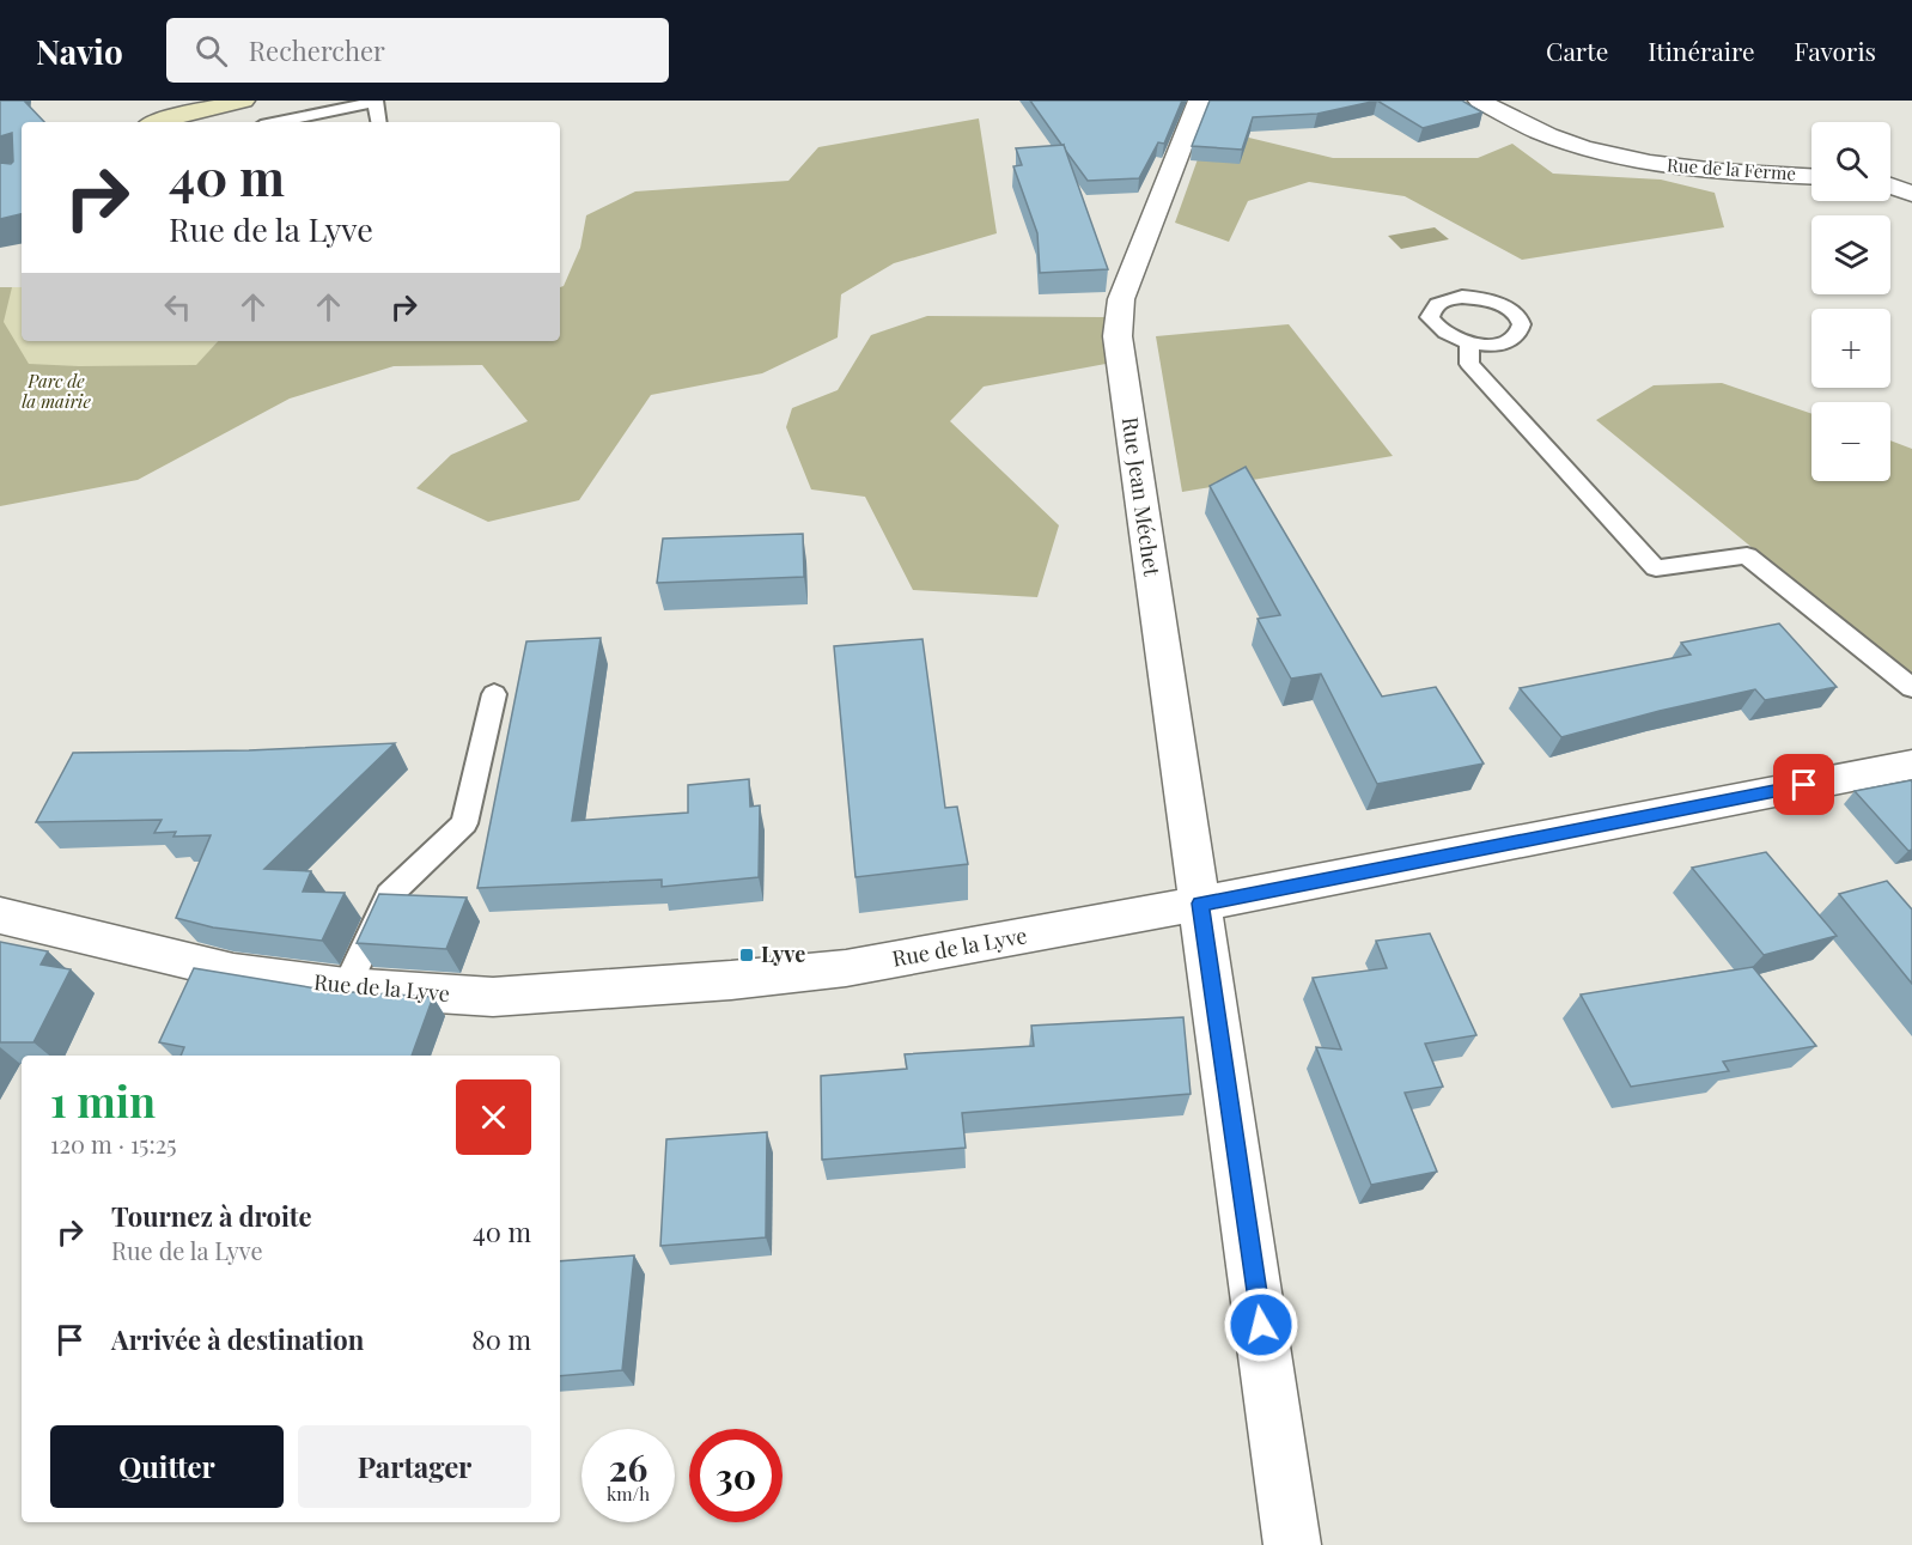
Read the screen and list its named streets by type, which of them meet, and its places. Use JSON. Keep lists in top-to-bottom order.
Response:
{
  "streets": {
    "street": ["Rue de la Ferme", "Rue Jean Méchet", "Rue de la Lyve"]
  },
  "crossings": [
    ["Rue Jean Méchet", "Rue de la Lyve"]
  ],
  "parks": ["Parc de la mairie"],
  "places": {
    "transit": ["Lyve"]
  },
  "page": {
    "header": "Navio",
    "search": "Rechercher",
    "nav": ["Carte", "Itinéraire", "Favoris"],
    "map_buttons": ["+", "−"],
    "turn": ["40 m", "Rue de la Lyve"],
    "heading": ["1 min", "120 m · 15:25"],
    "list": [
      {
        "name": "Tournez à droite",
        "note": "Rue de la Lyve",
        "value": "40 m"
      },
      {
        "name": "Arrivée à destination",
        "value": "80 m"
      }
    ],
    "buttons": ["Quitter", "Partager"],
    "speed": "26 km/h",
    "limit": "30"
  }
}
